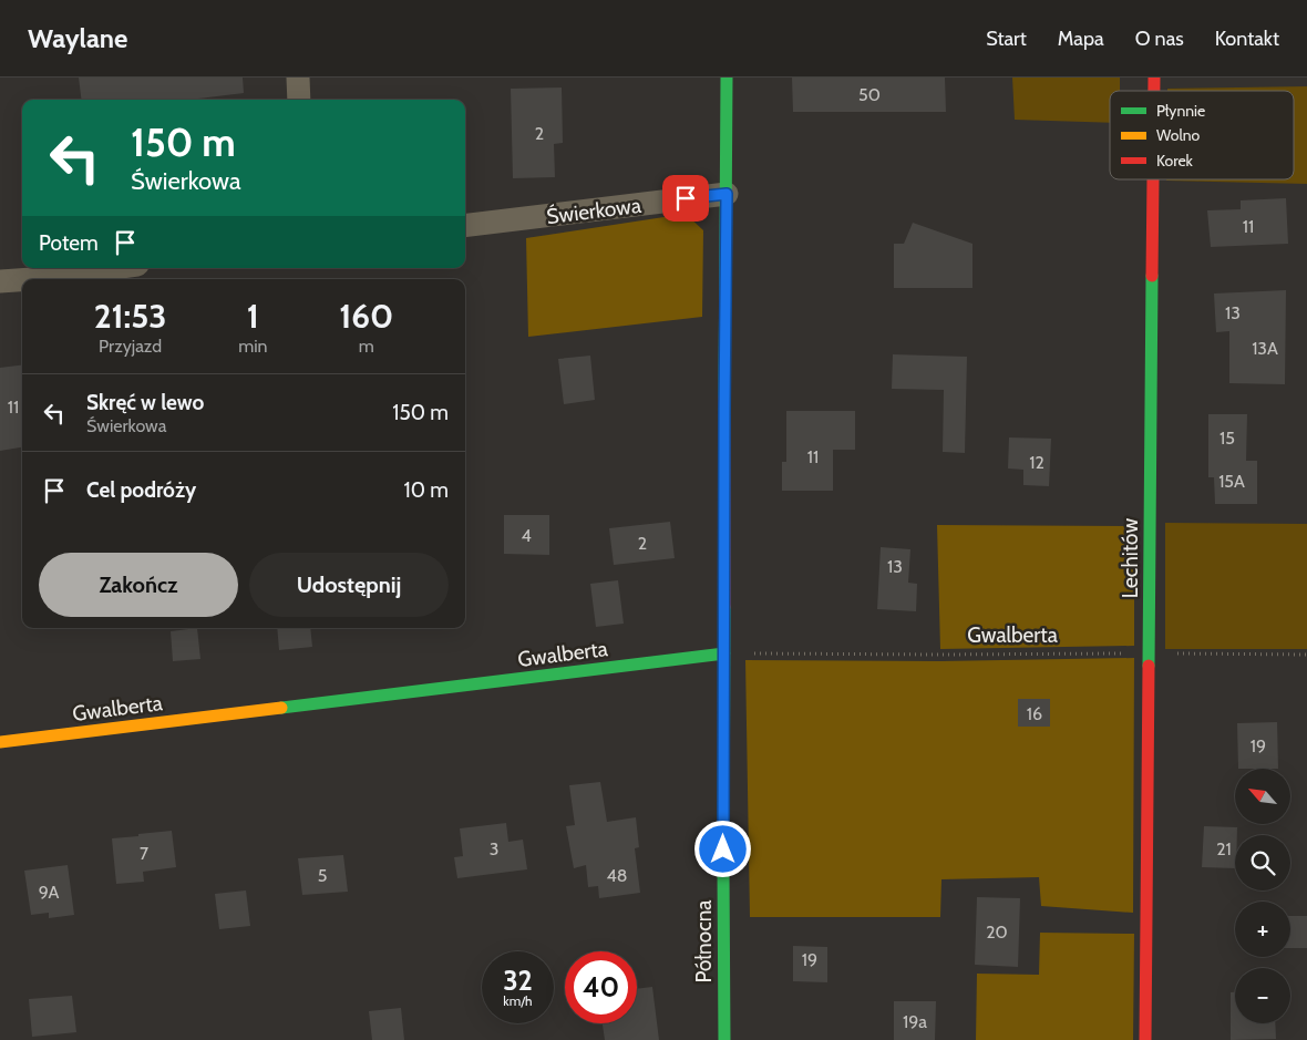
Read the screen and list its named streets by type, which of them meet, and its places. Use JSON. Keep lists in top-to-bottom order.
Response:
{
  "streets": {
    "street": [
      "Świerkowa",
      "Lechitów",
      "Gwalberta",
      "Północna"
    ]
  },
  "crossings": [
    ["Świerkowa", "Północna"],
    ["Gwalberta", "Północna"]
  ],
  "house_numbers": [
    "50",
    "2",
    "11",
    "13",
    "13A",
    "11",
    "15",
    "11",
    "12",
    "15A",
    "4",
    "2",
    "13",
    "16",
    "19",
    "3",
    "21",
    "7",
    "5",
    "48",
    "9A",
    "20",
    "19",
    "19a"
  ],
  "legend": ["Płynnie", "Wolno", "Korek"],
  "north": "top left",
  "page": {
    "header": "Waylane",
    "nav": [
      "Start",
      "Mapa",
      "O nas",
      "Kontakt"
    ],
    "turn": ["150 m", "Świerkowa"],
    "then": "Potem",
    "eta": [
      "21:53",
      "Przyjazd",
      "1",
      "min",
      "160",
      "m"
    ],
    "list": [
      {
        "name": "Skręć w lewo",
        "note": "Świerkowa",
        "value": "150 m"
      },
      {
        "name": "Cel podróży",
        "value": "10 m"
      }
    ],
    "buttons": ["Zakończ", "Udostępnij"],
    "map_buttons": ["+", "−"],
    "speed": "32 km/h",
    "limit": "40"
  }
}
